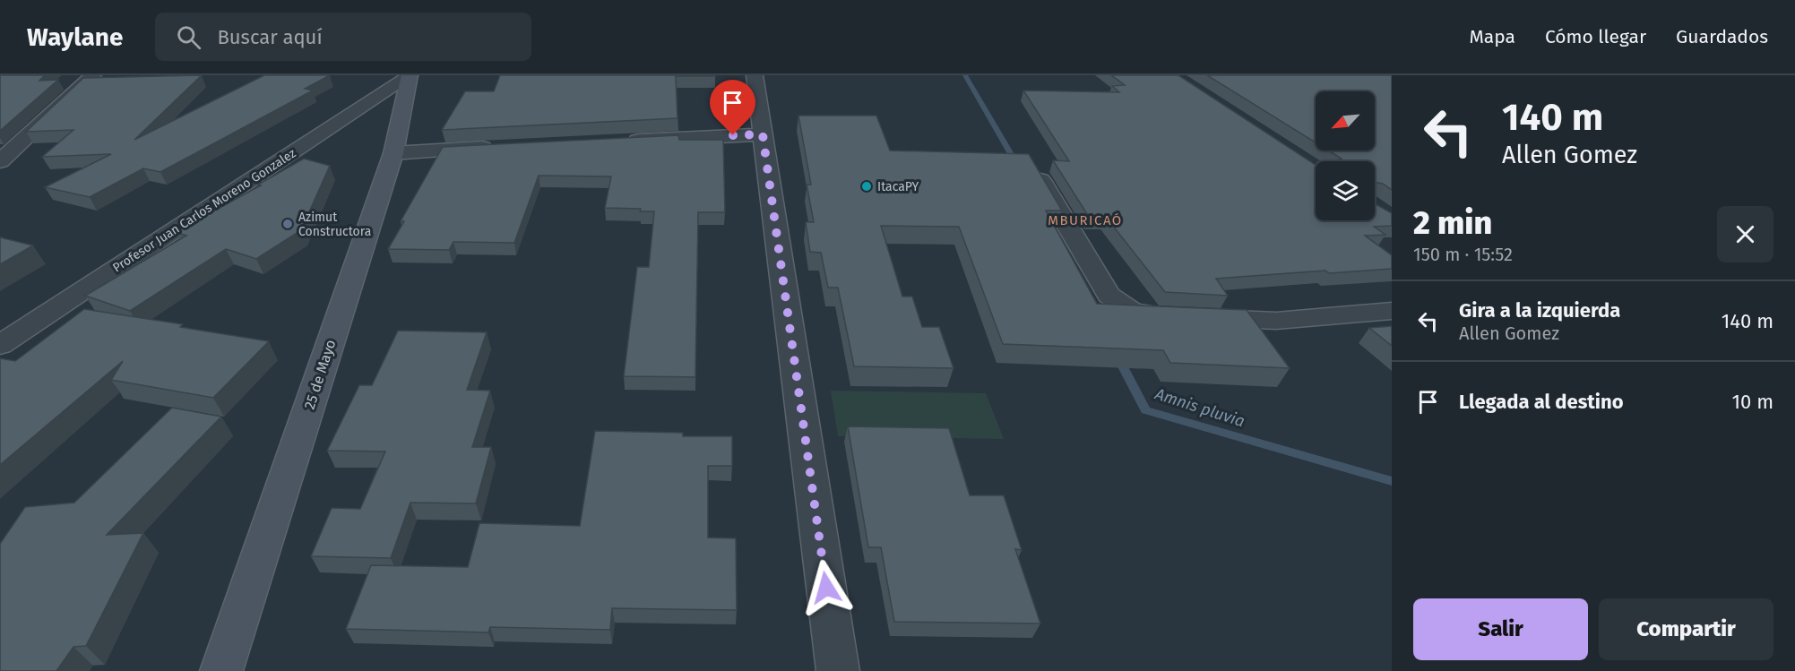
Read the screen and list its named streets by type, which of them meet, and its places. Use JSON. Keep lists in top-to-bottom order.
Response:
{
  "streets": {
    "main road": ["25 de Mayo"],
    "street": ["Profesor Juan Carlos Moreno Gonzalez"]
  },
  "crossings": [
    ["Profesor Juan Carlos Moreno Gonzalez", "25 de Mayo"]
  ],
  "districts": ["MBURICAÓ"],
  "water": ["Amnis pluvia"],
  "places": ["ItacaPY", "Azimut Constructora"],
  "north": "bottom left",
  "page": {
    "header": "Waylane",
    "search": "Buscar aquí",
    "nav": ["Mapa", "Cómo llegar", "Guardados"],
    "turn": ["140 m", "Allen Gomez"],
    "heading": ["2 min", "150 m · 15:52"],
    "list": [
      {
        "name": "Gira a la izquierda",
        "note": "Allen Gomez",
        "value": "140 m"
      },
      {
        "name": "Llegada al destino",
        "value": "10 m"
      }
    ],
    "buttons": ["Salir", "Compartir"]
  }
}
